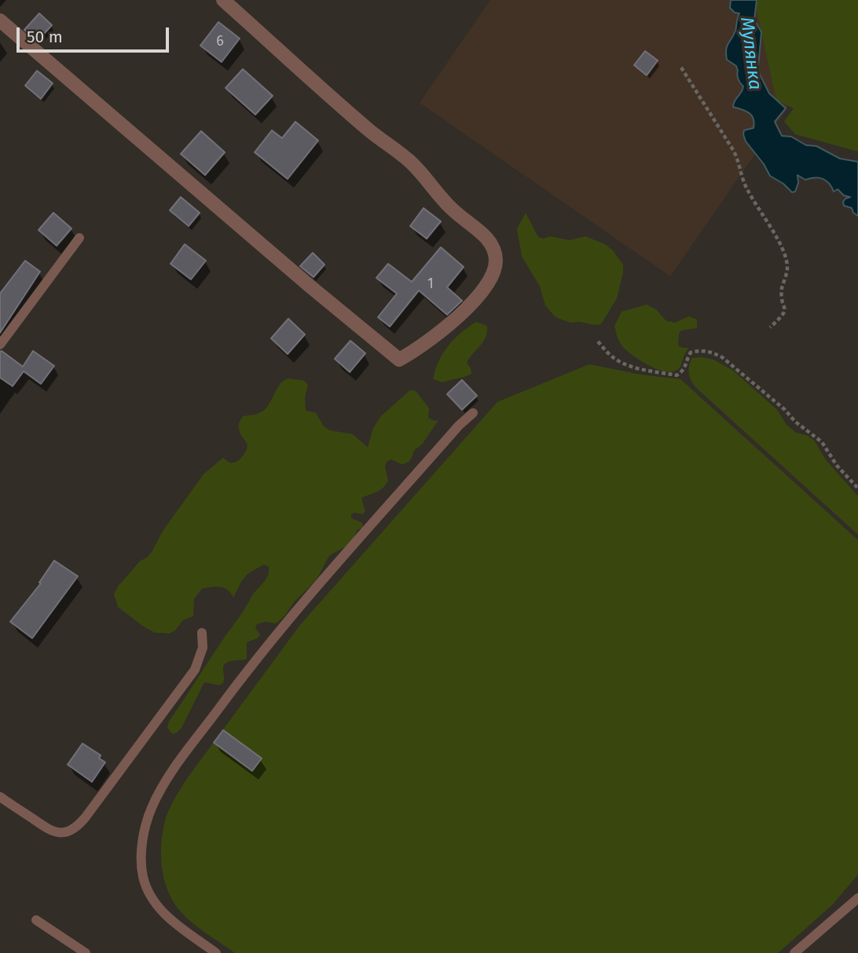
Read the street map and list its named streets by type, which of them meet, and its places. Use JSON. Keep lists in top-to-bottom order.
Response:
{
  "water": ["Мулянка"],
  "house_numbers": ["6", "1"],
  "scale_bar": "50 m"
}
